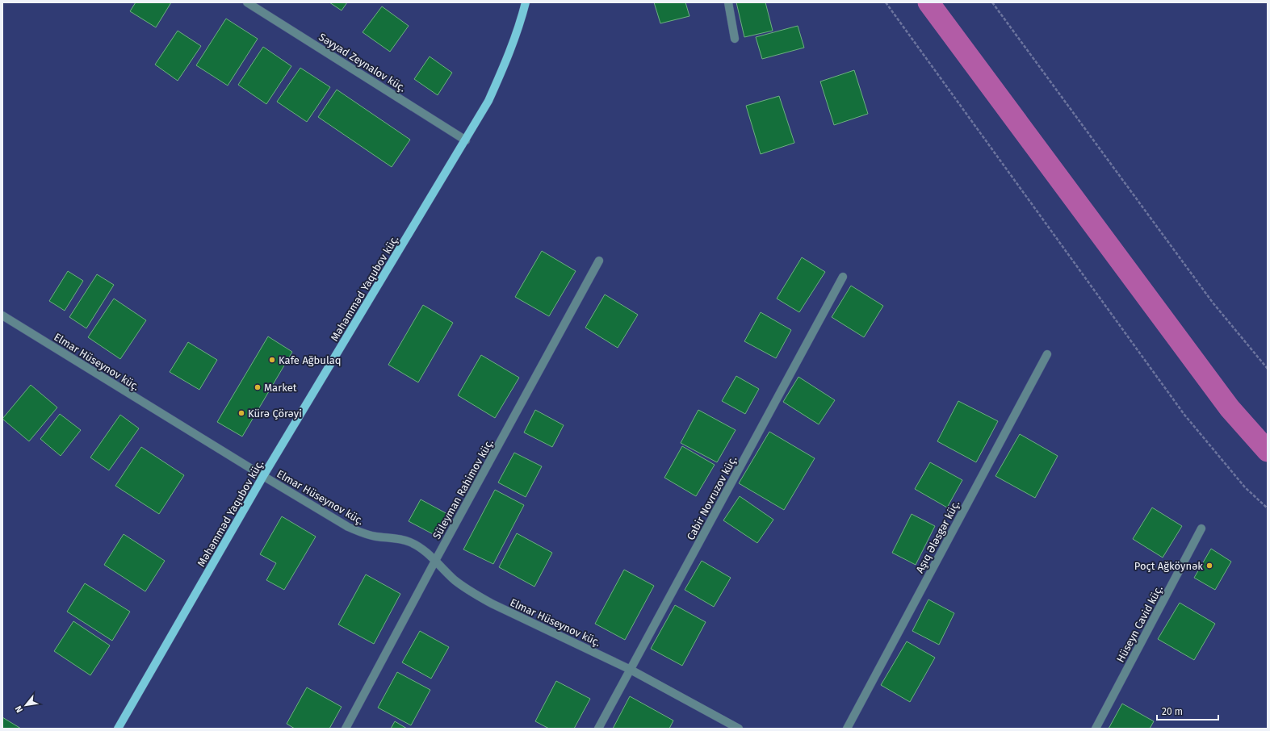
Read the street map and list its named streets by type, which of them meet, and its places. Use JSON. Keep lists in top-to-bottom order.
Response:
{
  "streets": {
    "main road": ["Məhəmməd Yaqubov küç."],
    "street": [
      "Səyyad Zeynalov küç.",
      "Elmar Hüseynov küç.",
      "Süleyman Rahimov küç.",
      "Cabir Novruzov küç.",
      "Aşıq Ələsgər küç.",
      "Hüseyn Cavid küç."
    ]
  },
  "crossings": [
    ["Səyyad Zeynalov küç.", "Məhəmməd Yaqubov küç."],
    ["Məhəmməd Yaqubov küç.", "Elmar Hüseynov küç."],
    ["Elmar Hüseynov küç.", "Süleyman Rahimov küç."],
    ["Elmar Hüseynov küç.", "Cabir Novruzov küç."]
  ],
  "places": [
    "Kafe Ağbulaq",
    "Market",
    "Kürə Çörəyi",
    "Poçt Ağköynək"
  ],
  "scale_bar": "20 m",
  "north": "bottom left"
}
